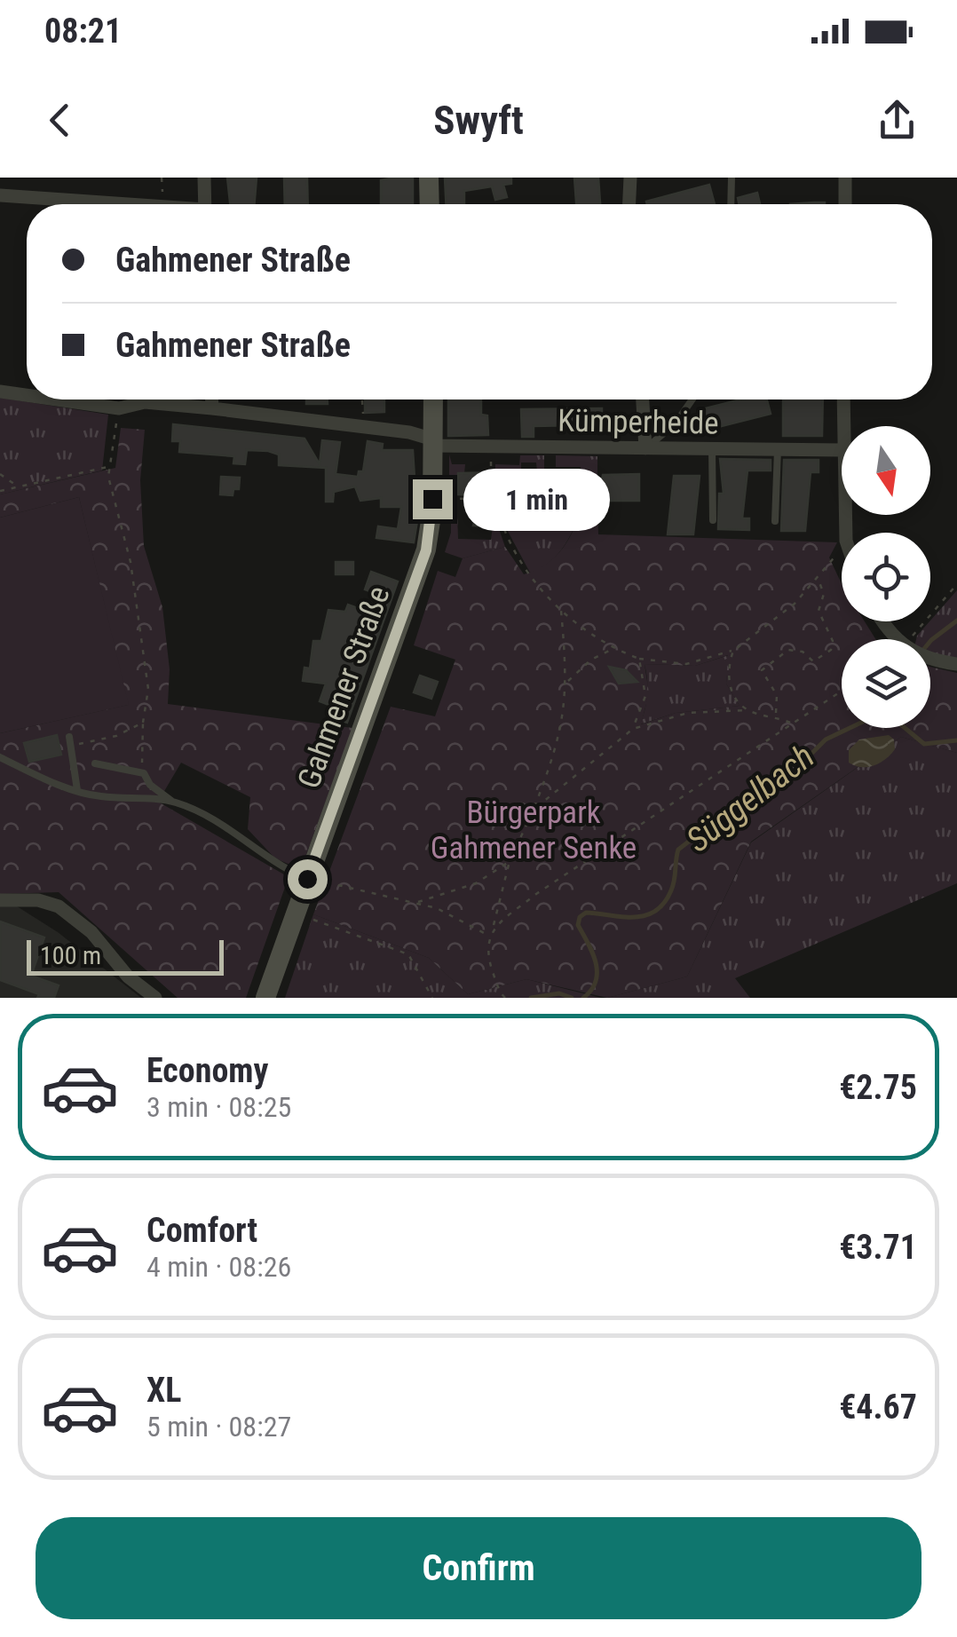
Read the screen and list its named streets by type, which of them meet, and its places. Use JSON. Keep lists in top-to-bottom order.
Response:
{
  "streets": {
    "main road": ["Gahmener Straße"],
    "street": ["Kümperheide"]
  },
  "crossings": [
    ["Kümperheide", "Gahmener Straße"]
  ],
  "water": ["Süggelbach"],
  "parks": ["Bürgerpark Gahmener Senke"],
  "scale_bar": "100 m",
  "north": "bottom",
  "page": {
    "status": "08:21",
    "header": "Swyft",
    "banner": ["Gahmener Straße", "Gahmener Straße"],
    "bubble": "1 min",
    "scale": "100 m",
    "list": [
      {
        "name": "Economy",
        "note": "3 min · 08:25",
        "value": "€2.75"
      },
      {
        "name": "Comfort",
        "note": "4 min · 08:26",
        "value": "€3.71"
      },
      {
        "name": "XL",
        "note": "5 min · 08:27",
        "value": "€4.67"
      }
    ],
    "buttons": "Confirm"
  }
}
